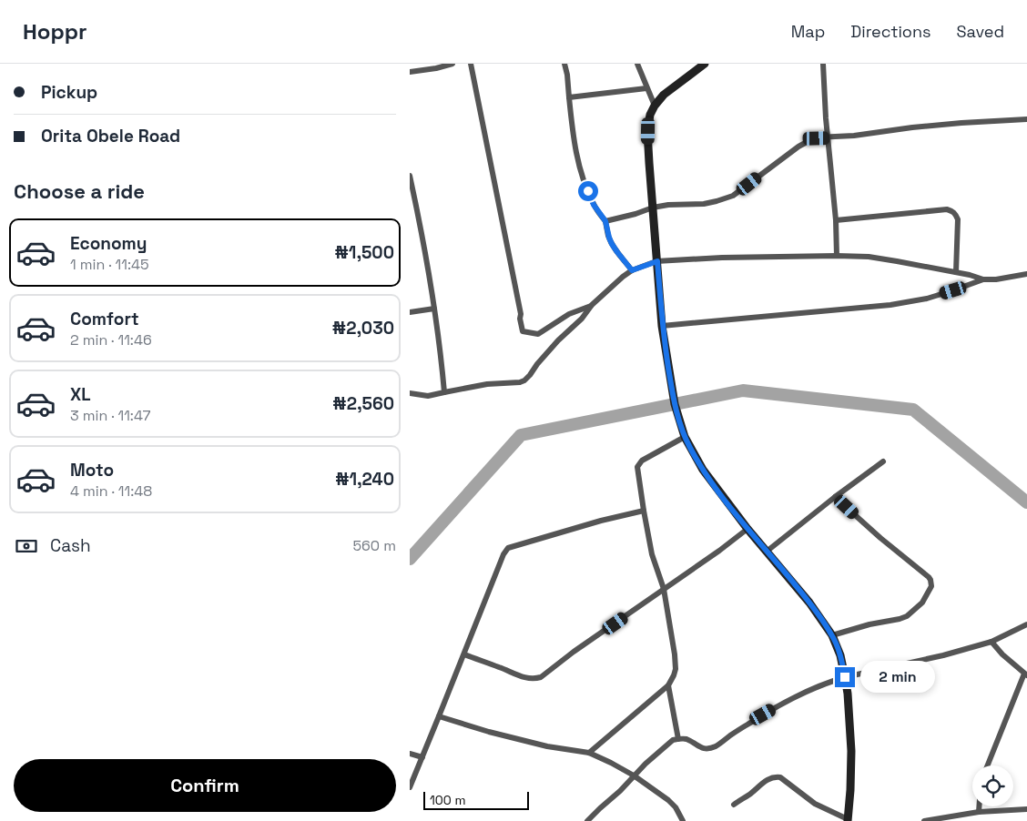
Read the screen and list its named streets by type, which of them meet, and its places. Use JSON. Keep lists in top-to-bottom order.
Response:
{
  "scale_bar": "100 m",
  "page": {
    "header": "Hoppr",
    "nav": ["Map", "Directions", "Saved"],
    "banner": ["Pickup", "Orita Obele Road"],
    "heading": "Choose a ride",
    "list": [
      {
        "name": "Economy",
        "note": "1 min · 11:45",
        "value": "₦1,500"
      },
      {
        "name": "Comfort",
        "note": "2 min · 11:46",
        "value": "₦2,030"
      },
      {
        "name": "XL",
        "note": "3 min · 11:47",
        "value": "₦2,560"
      },
      {
        "name": "Moto",
        "note": "4 min · 11:48",
        "value": "₦1,240"
      }
    ],
    "pay": ["Cash", "560 m"],
    "bubble": "2 min",
    "buttons": "Confirm",
    "scale": "100 m"
  }
}
